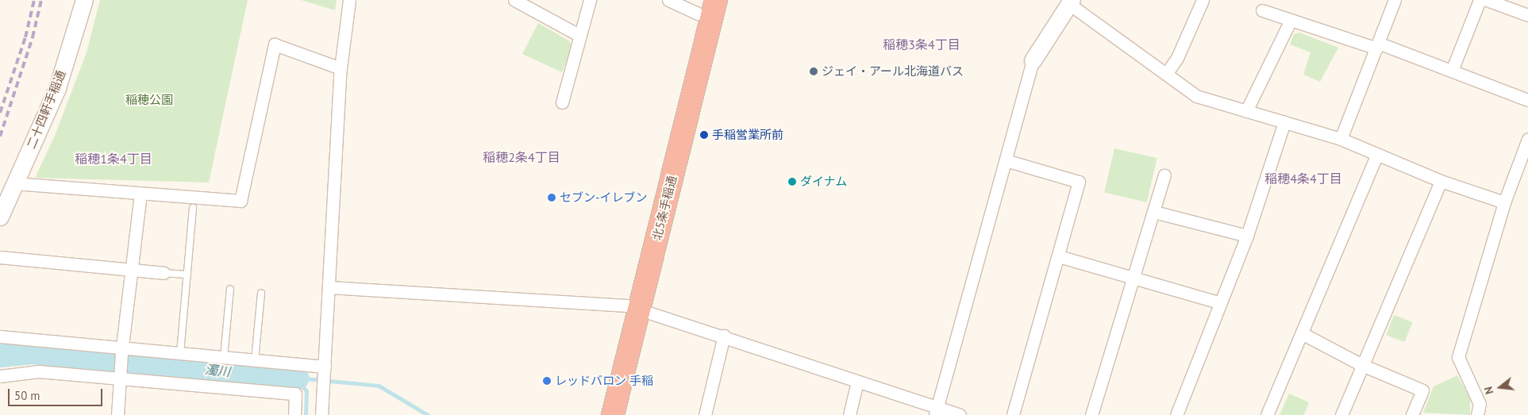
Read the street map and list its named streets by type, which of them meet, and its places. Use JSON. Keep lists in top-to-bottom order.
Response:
{
  "streets": {
    "highway": ["北5条手稲通"],
    "street": ["二十四軒手稲通"]
  },
  "districts": [
    "稲穂3条4丁目",
    "稲穂2条4丁目",
    "稲穂1条4丁目",
    "稲穂4条4丁目"
  ],
  "water": ["濁川"],
  "parks": ["稲穂公園"],
  "places": [
    "ジェイ・アール北海道バス",
    "手稲営業所前",
    "ダイナム",
    "セブン-イレブン",
    "レッドバロン 手稲"
  ],
  "scale_bar": "50 m",
  "north": "left"
}
